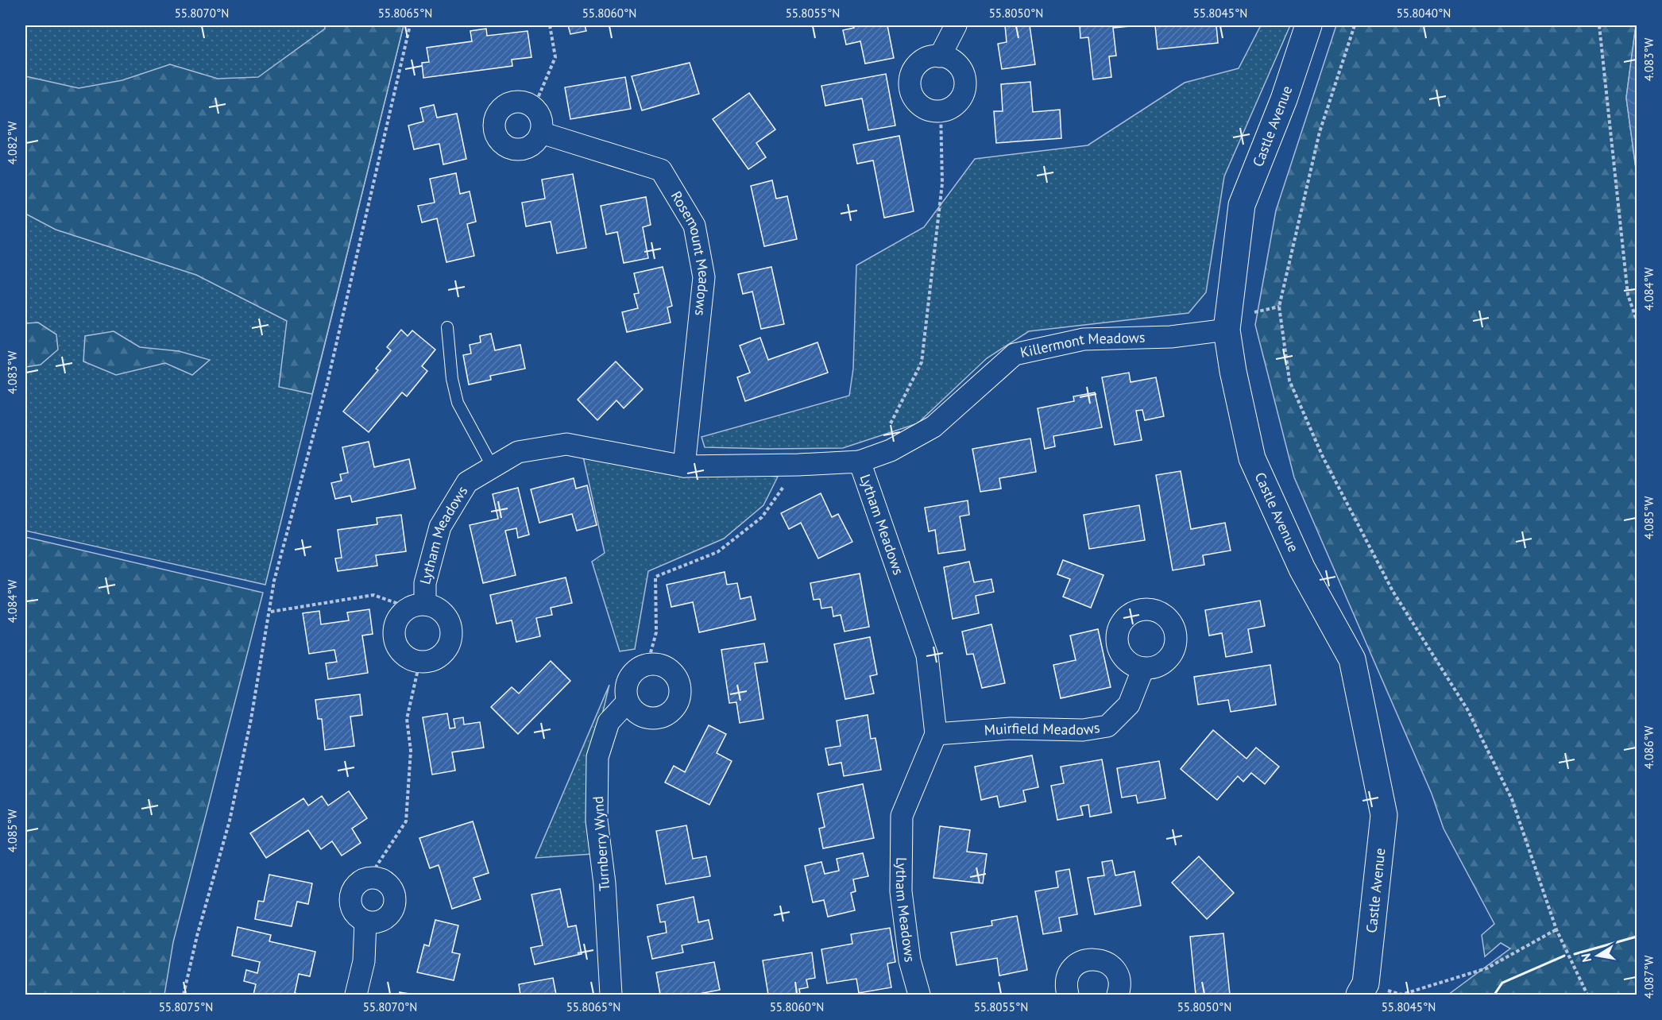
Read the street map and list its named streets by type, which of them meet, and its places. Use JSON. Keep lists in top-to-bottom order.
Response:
{
  "streets": {
    "street": [
      "Castle Avenue",
      "Rosemount Meadows",
      "Killermont Meadows",
      "Lytham Meadows",
      "Muirfield Meadows",
      "Turnberry Wynd"
    ]
  },
  "crossings": [
    ["Castle Avenue", "Killermont Meadows"],
    ["Rosemount Meadows", "Lytham Meadows"],
    ["Killermont Meadows", "Lytham Meadows"],
    ["Lytham Meadows", "Muirfield Meadows"]
  ],
  "north": "left",
  "coordinates": [
    "55.8070°N",
    "55.8065°N",
    "55.8060°N",
    "55.8055°N",
    "55.8050°N",
    "55.8045°N",
    "55.8040°N",
    "4.083°W",
    "4.082°W",
    "4.084°W",
    "4.085°W",
    "4.086°W",
    "4.087°W",
    "55.8075°N"
  ]
}
